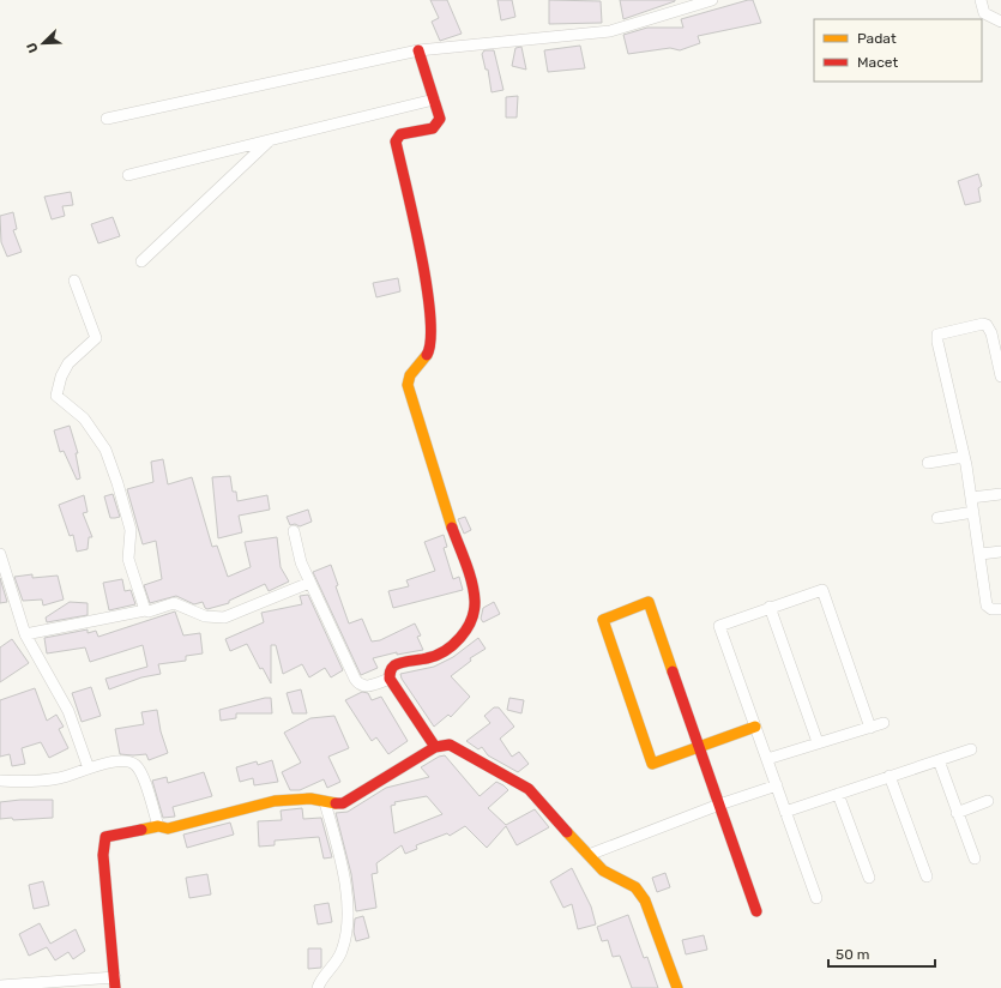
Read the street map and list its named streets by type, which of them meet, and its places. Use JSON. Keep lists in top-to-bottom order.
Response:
{
  "legend": ["Padat", "Macet"],
  "scale_bar": "50 m",
  "north": "bottom left"
}
